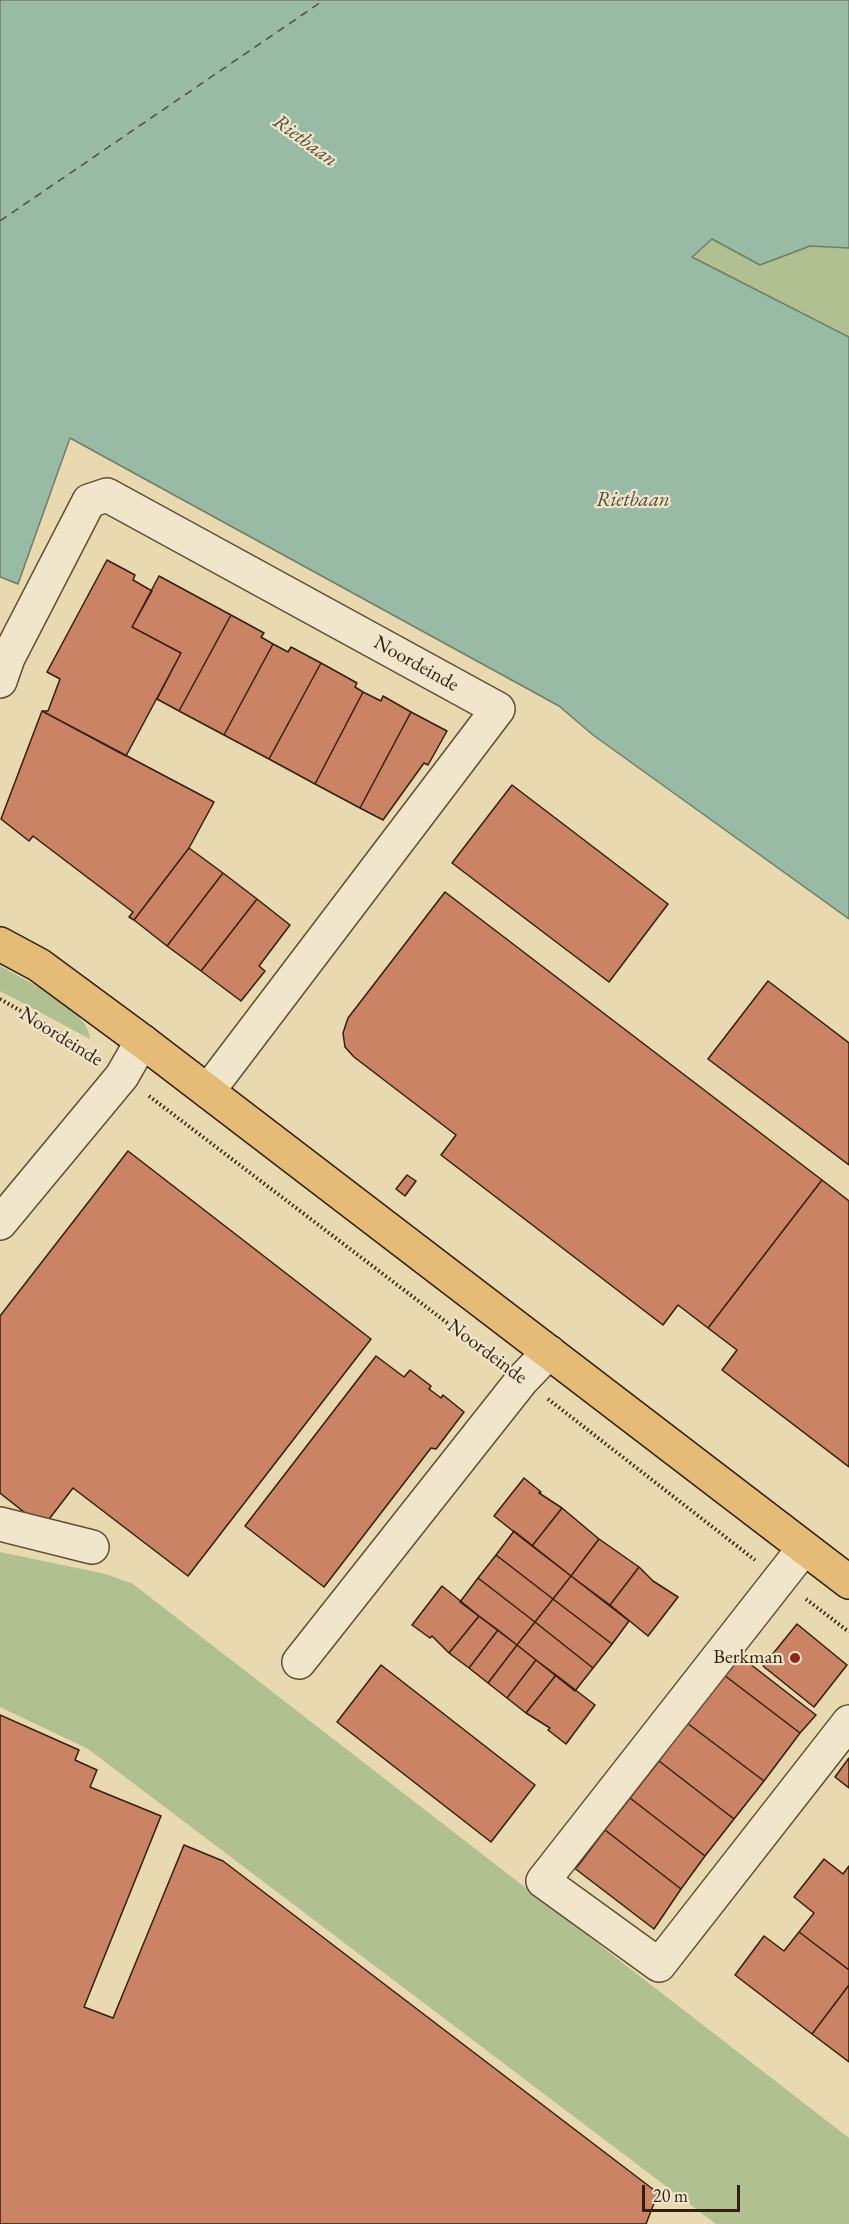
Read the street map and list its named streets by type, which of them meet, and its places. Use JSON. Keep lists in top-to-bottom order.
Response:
{
  "streets": {
    "main road": ["Noordeinde"]
  },
  "water": ["Rietbaan"],
  "places": ["Berkman"],
  "scale_bar": "20 m"
}
